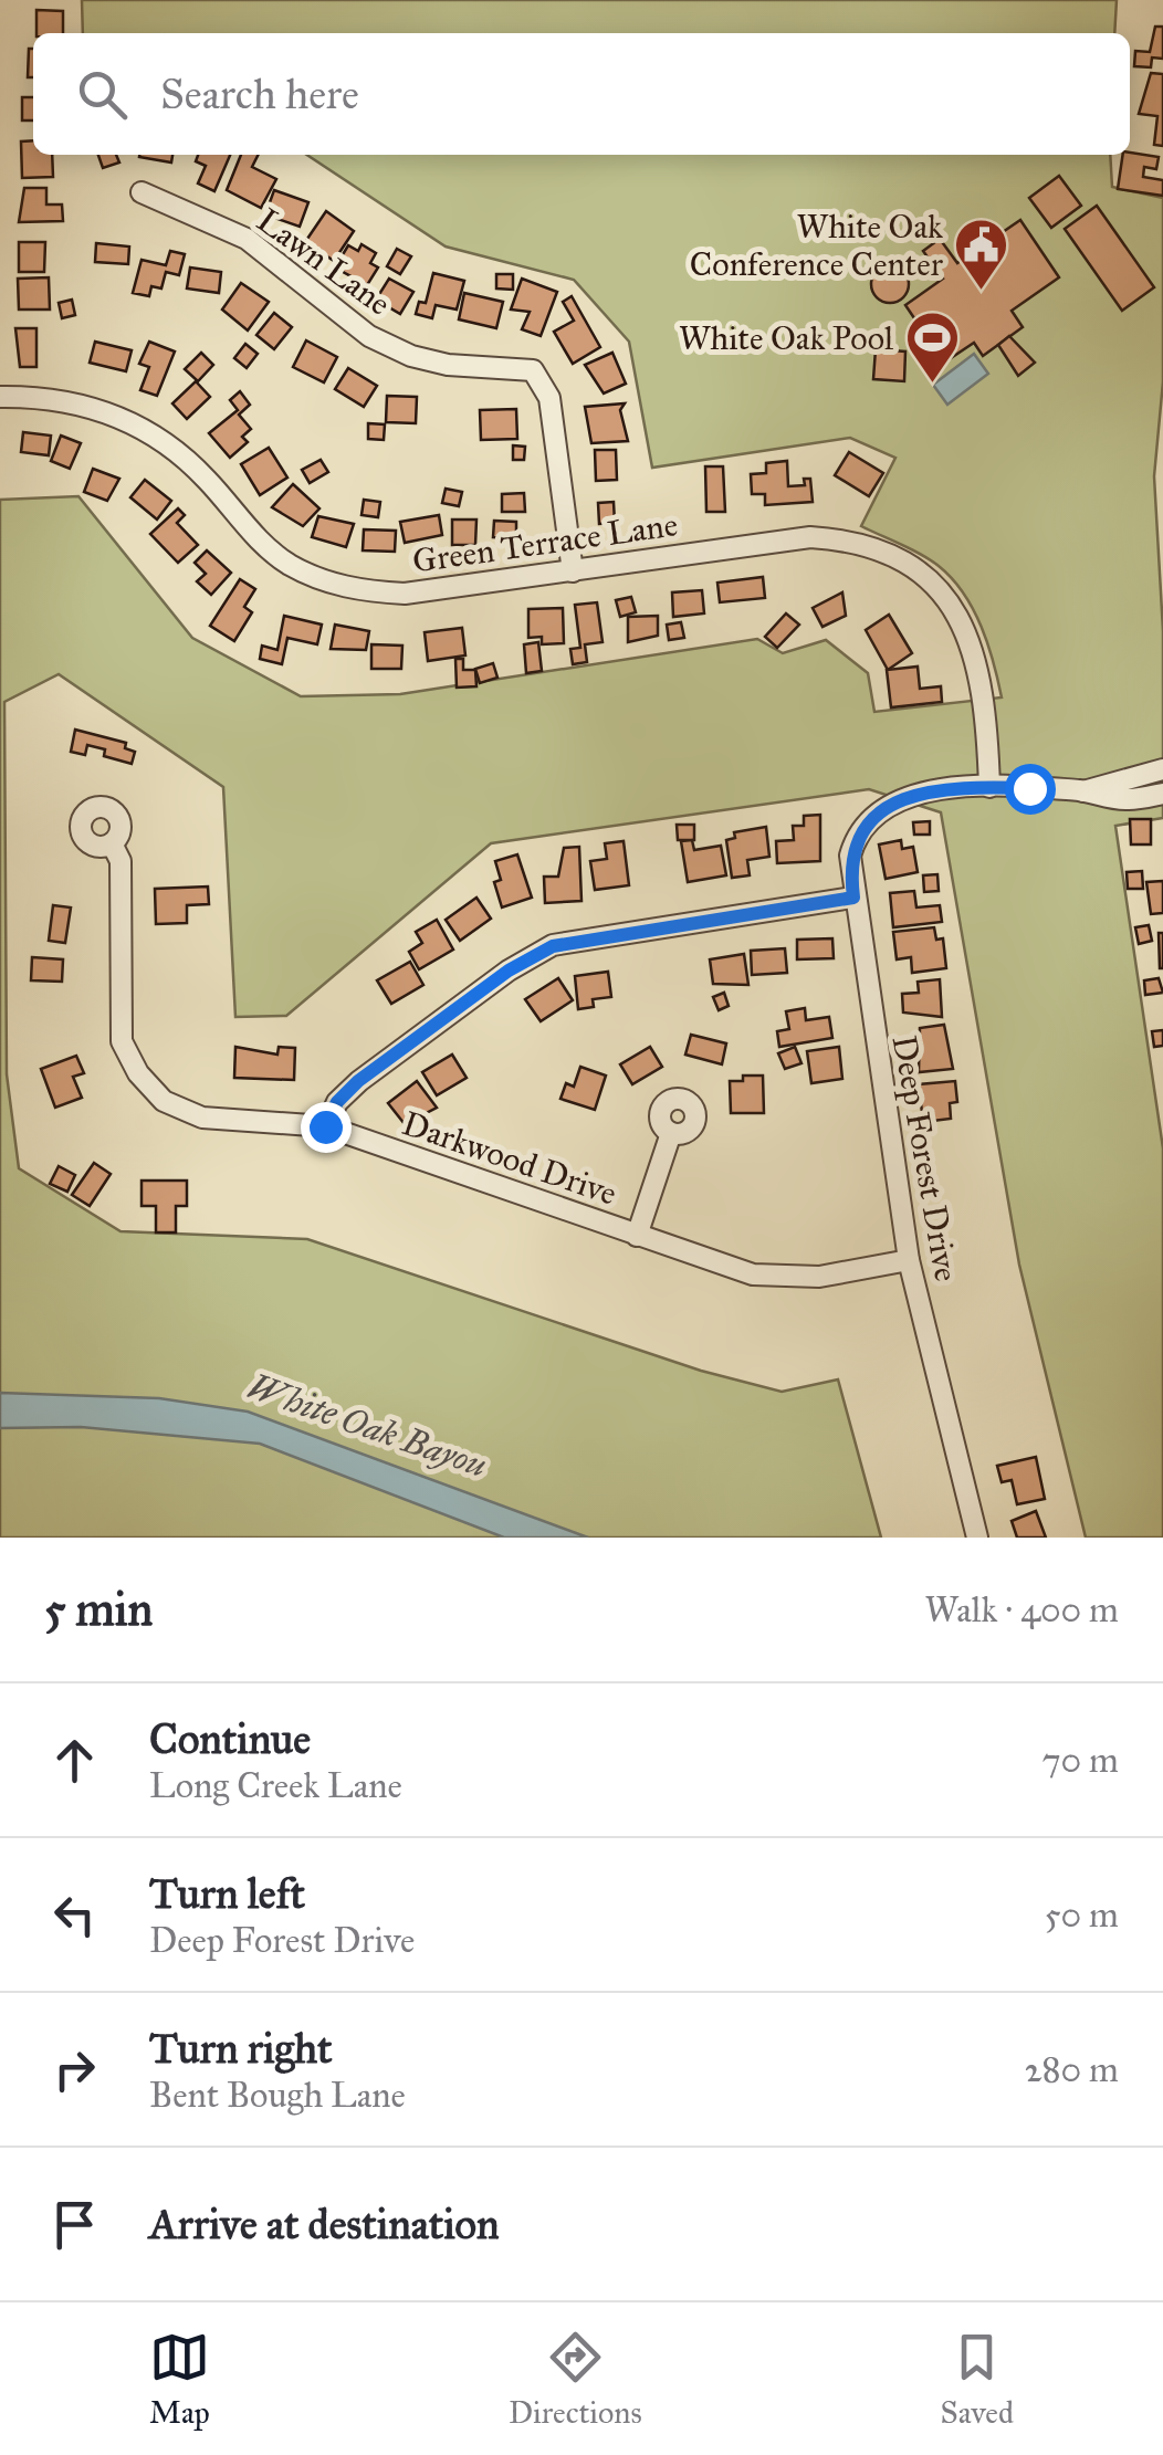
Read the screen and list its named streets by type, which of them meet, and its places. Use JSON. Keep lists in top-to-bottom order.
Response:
{
  "streets": {
    "street": [
      "Lawn Lane",
      "Green Terrace Lane",
      "Darkwood Drive",
      "Deep Forest Drive"
    ]
  },
  "crossings": [
    ["Lawn Lane", "Green Terrace Lane"],
    ["Green Terrace Lane", "Deep Forest Drive"],
    ["Darkwood Drive", "Deep Forest Drive"]
  ],
  "water": ["White Oak Bayou"],
  "places": {
    "public building": ["White Oak Conference Center"],
    "sports": ["White Oak Pool"]
  },
  "page": {
    "search": "Search here",
    "heading": ["5 min", "Walk · 400 m"],
    "list": [
      ["Continue", "Long Creek Lane", "70 m"],
      ["Turn left", "Deep Forest Drive", "50 m"],
      ["Turn right", "Bent Bough Lane", "280 m"],
      "Arrive at destination"
    ],
    "nav": ["Map", "Directions", "Saved"]
  }
}
